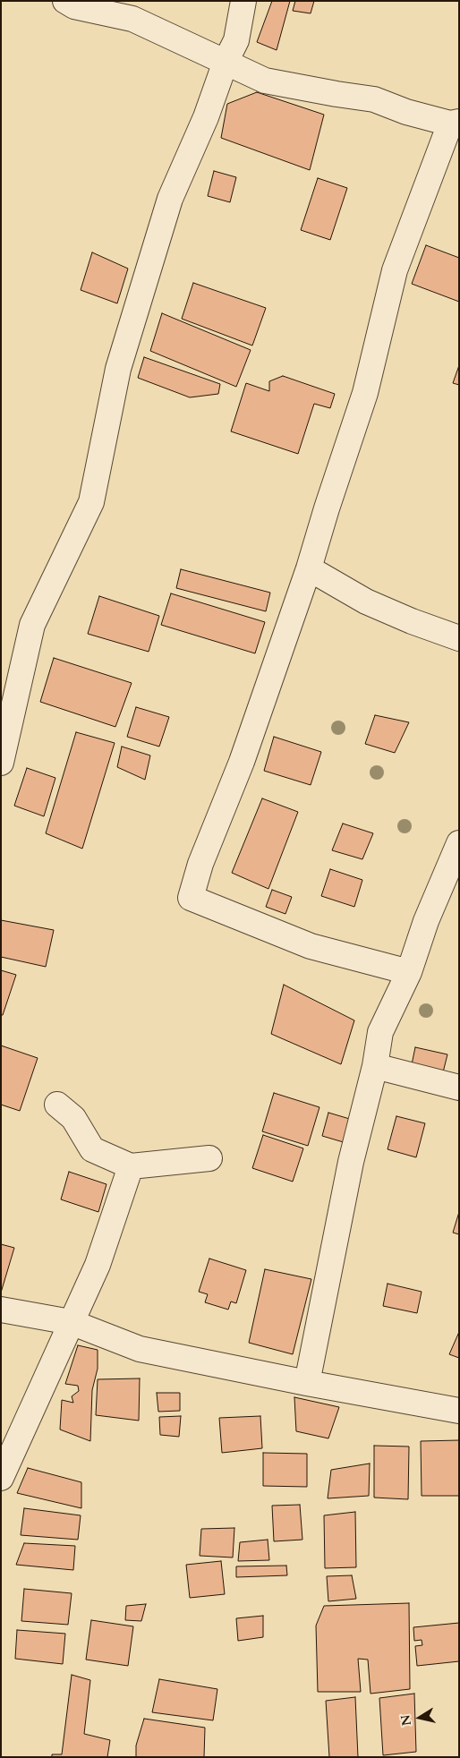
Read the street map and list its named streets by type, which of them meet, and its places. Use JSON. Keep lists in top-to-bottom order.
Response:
{
  "north": "left"
}
